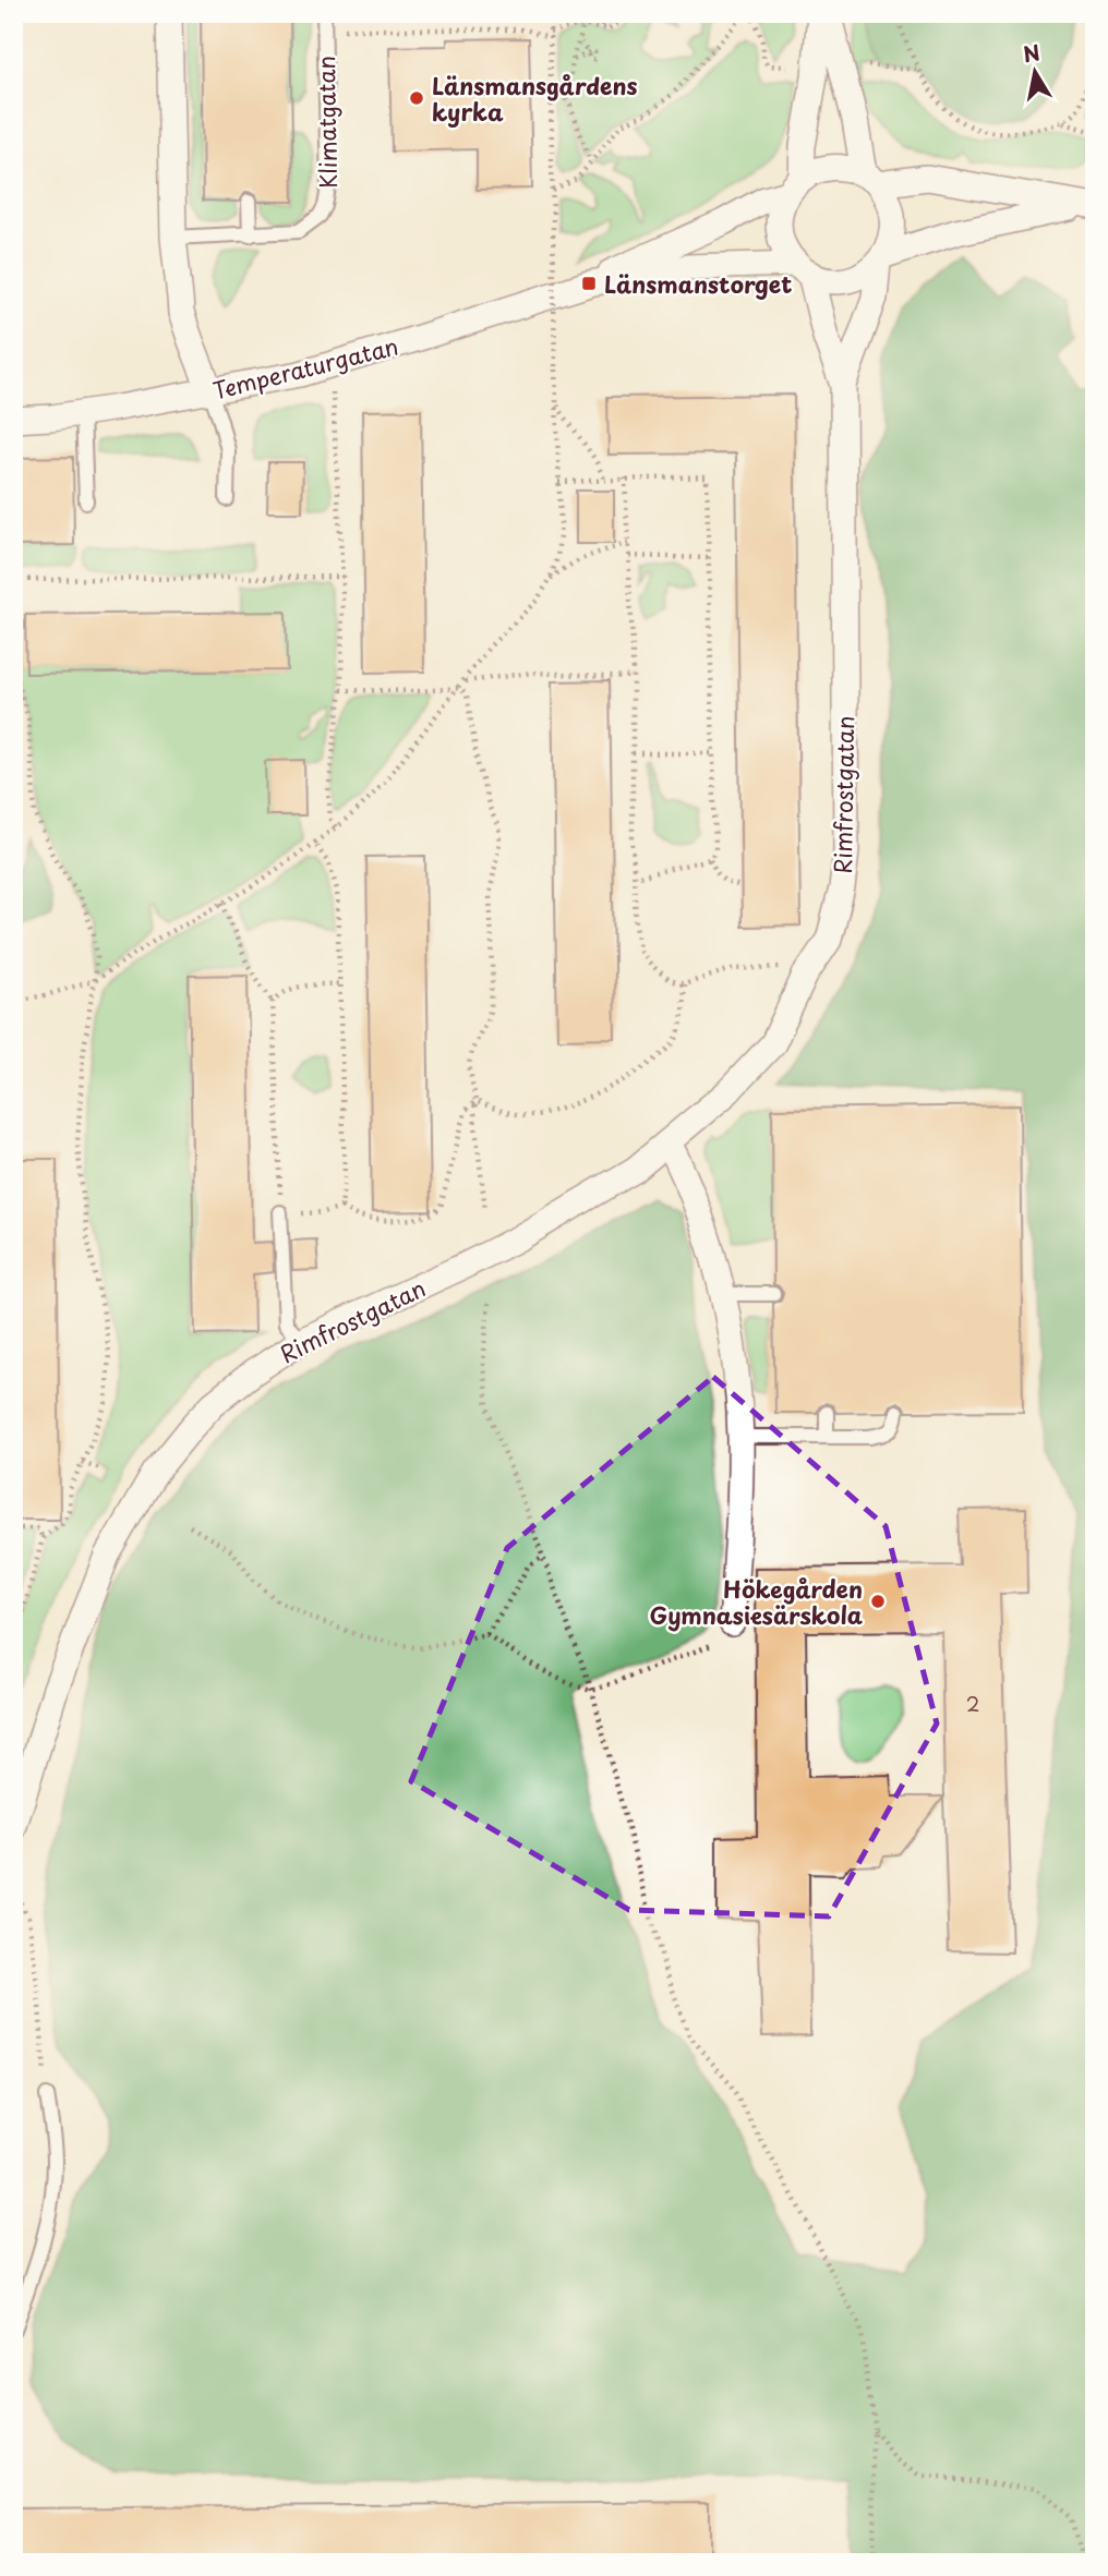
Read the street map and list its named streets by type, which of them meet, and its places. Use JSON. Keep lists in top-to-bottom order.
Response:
{
  "streets": {
    "street": ["Temperaturgatan", "Rimfrostgatan"],
    "lane": ["Klimatgatan"]
  },
  "crossings": [
    ["Temperaturgatan", "Rimfrostgatan"]
  ],
  "places": {
    "other": ["Länsmansgårdens kyrka", "Hökegården Gymnasiesärskola"],
    "transit": ["Länsmanstorget"]
  },
  "house_numbers": ["2"],
  "north": "top"
}
